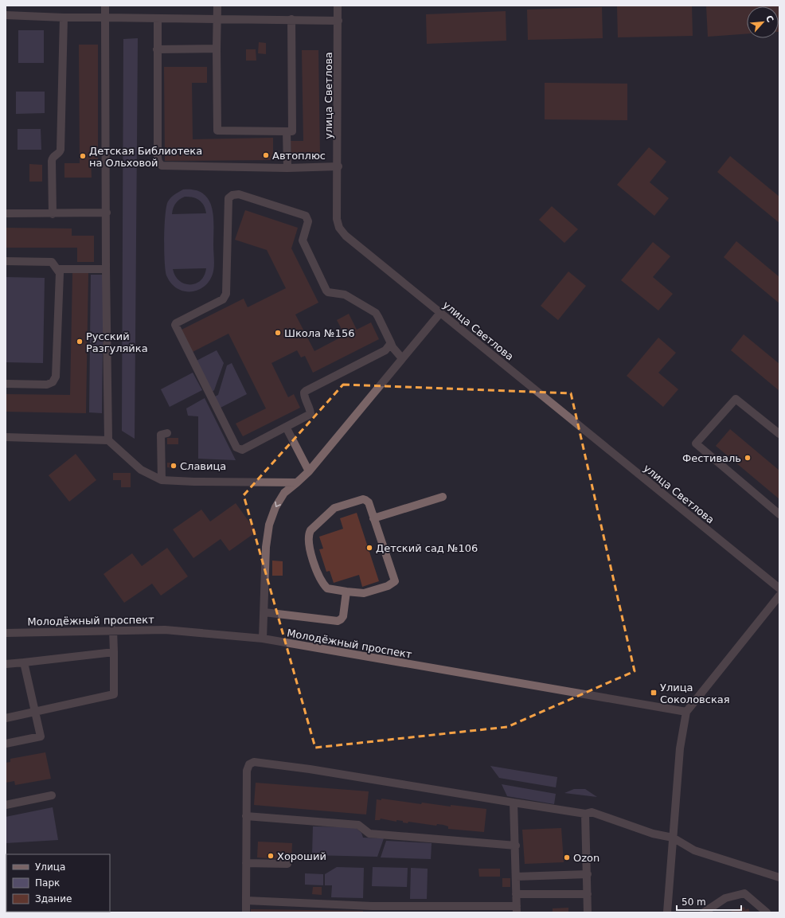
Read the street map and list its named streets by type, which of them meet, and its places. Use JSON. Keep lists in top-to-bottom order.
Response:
{
  "streets": {
    "street": ["улица Светлова", "Молодёжный проспект"]
  },
  "places": {
    "other": [
      "Автоплюс",
      "Детская Библиотека на Ольховой",
      "Школа №156",
      "Русский Разгуляйка",
      "Фестиваль",
      "Славица",
      "Детский сад №106",
      "Хороший",
      "Ozon"
    ],
    "transit": ["Улица Соколовская"]
  },
  "legend": ["Улица", "Парк", "Здание"],
  "scale_bar": "50 m",
  "north": "top right"
}
